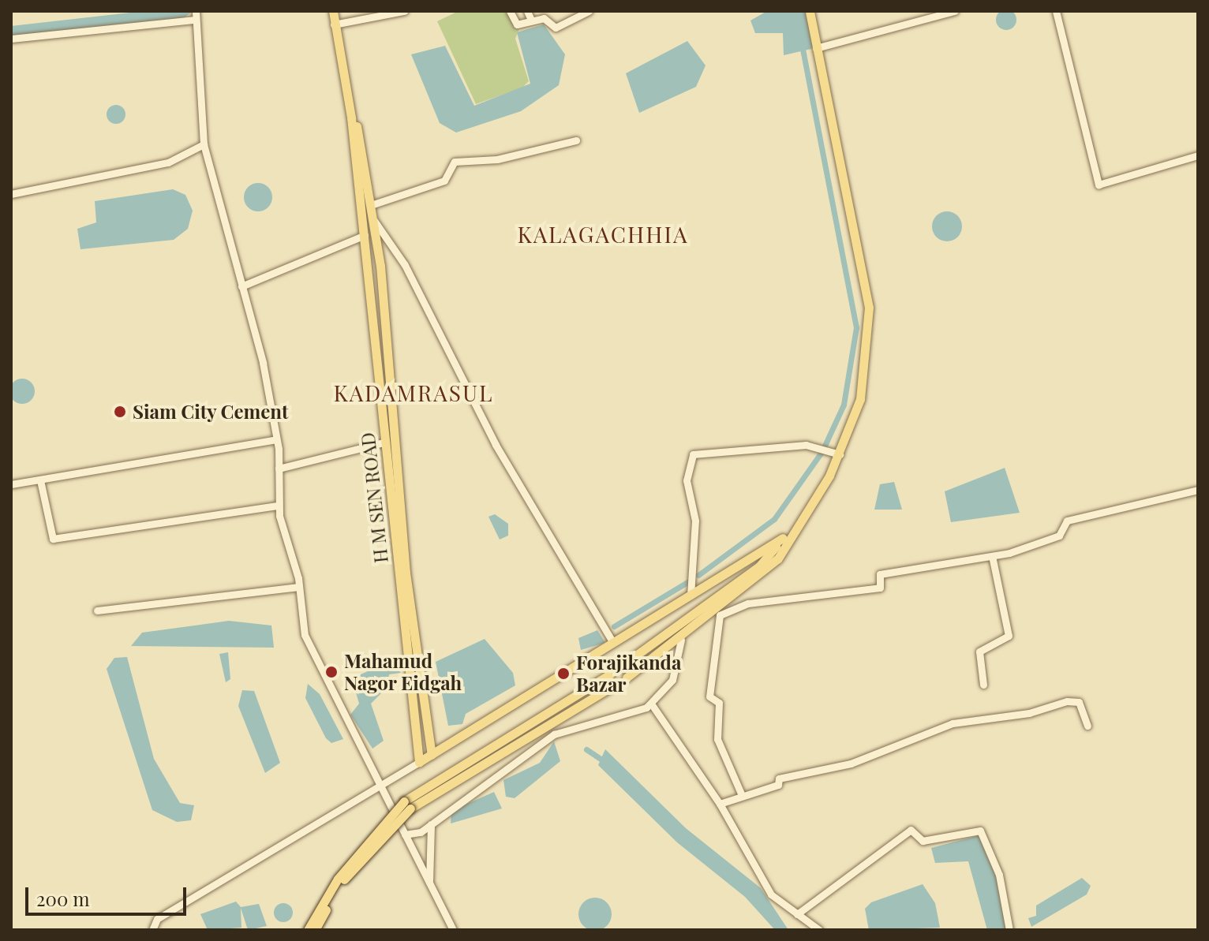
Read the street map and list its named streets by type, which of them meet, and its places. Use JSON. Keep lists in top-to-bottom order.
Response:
{
  "streets": {
    "main road": ["H M SEN ROAD"]
  },
  "districts": ["KALAGACHHIA", "KADAMRASUL"],
  "places": ["Siam City Cement", "Mahamud Nagor Eidgah", "Forajikanda Bazar"],
  "scale_bar": "200 m"
}
